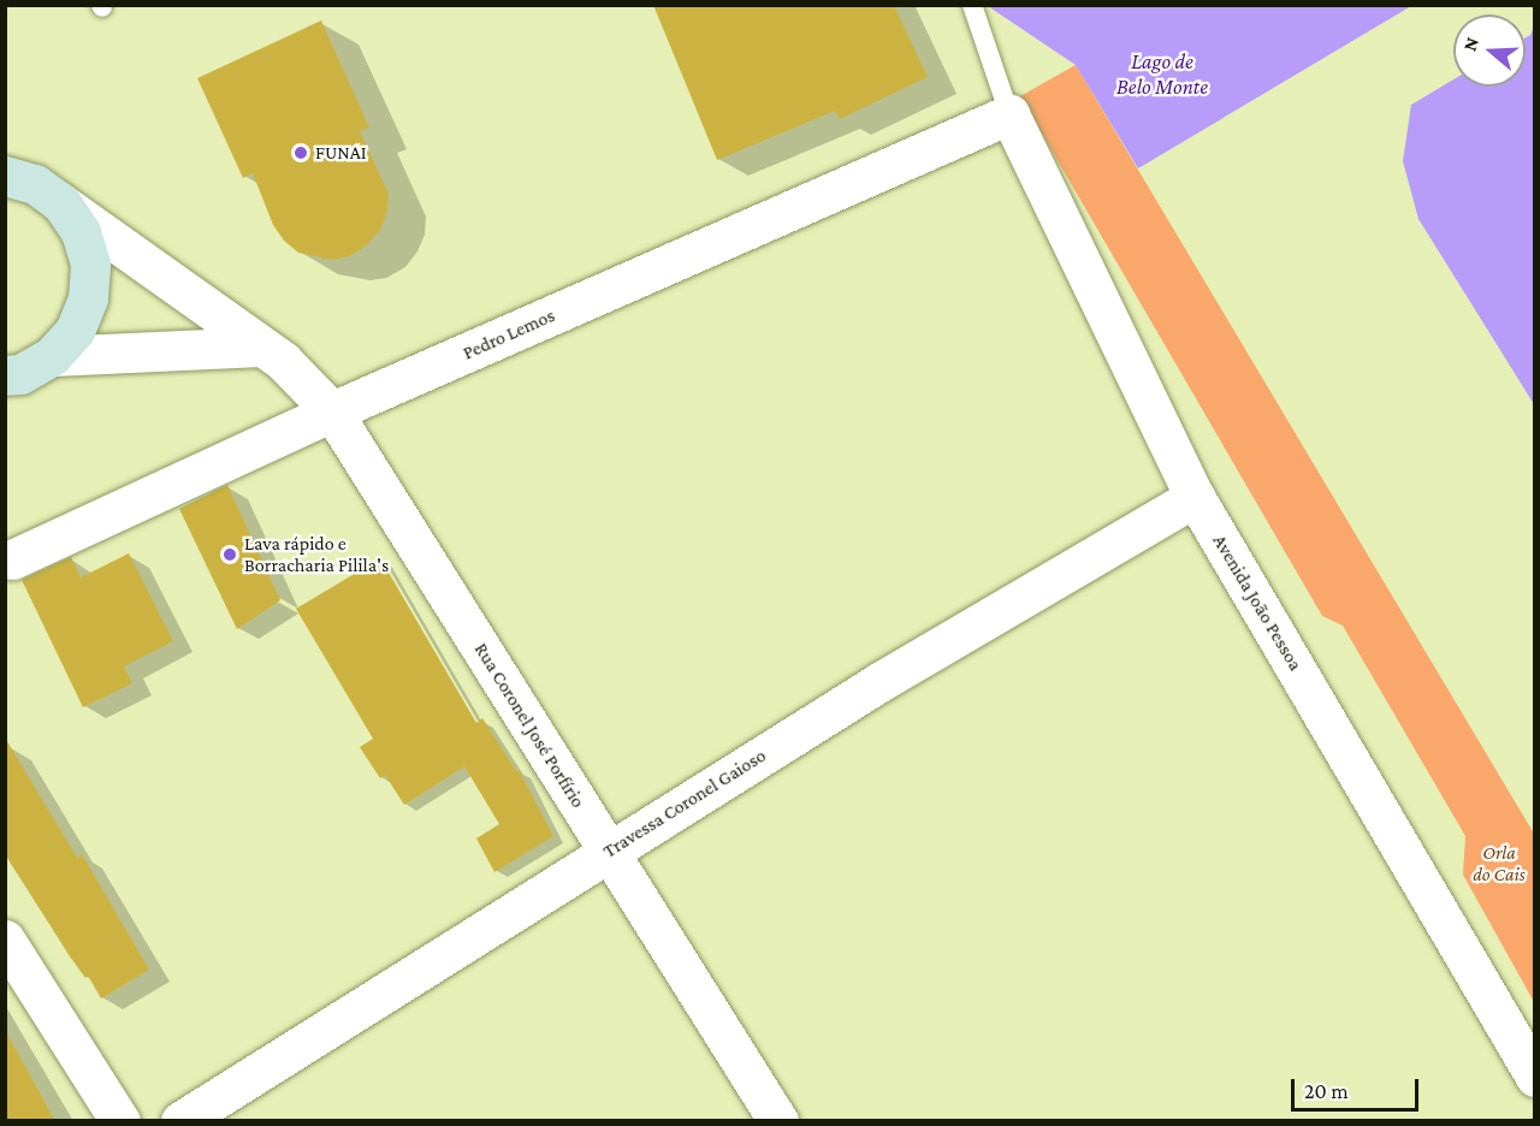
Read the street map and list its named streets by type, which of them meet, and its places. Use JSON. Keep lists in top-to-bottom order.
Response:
{
  "streets": {
    "street": [
      "Pedro Lemos",
      "Avenida João Pessoa",
      "Rua Coronel José Porfírio",
      "Travessa Coronel Gaioso"
    ]
  },
  "crossings": [
    ["Pedro Lemos", "Avenida João Pessoa"],
    ["Pedro Lemos", "Rua Coronel José Porfírio"],
    ["Avenida João Pessoa", "Travessa Coronel Gaioso"],
    ["Rua Coronel José Porfírio", "Travessa Coronel Gaioso"]
  ],
  "water": ["Lago de Belo Monte"],
  "parks": ["Orla do Cais"],
  "places": ["FUNAI", "Lava rápido e Borracharia Pilila's"],
  "scale_bar": "20 m",
  "north": "left"
}
